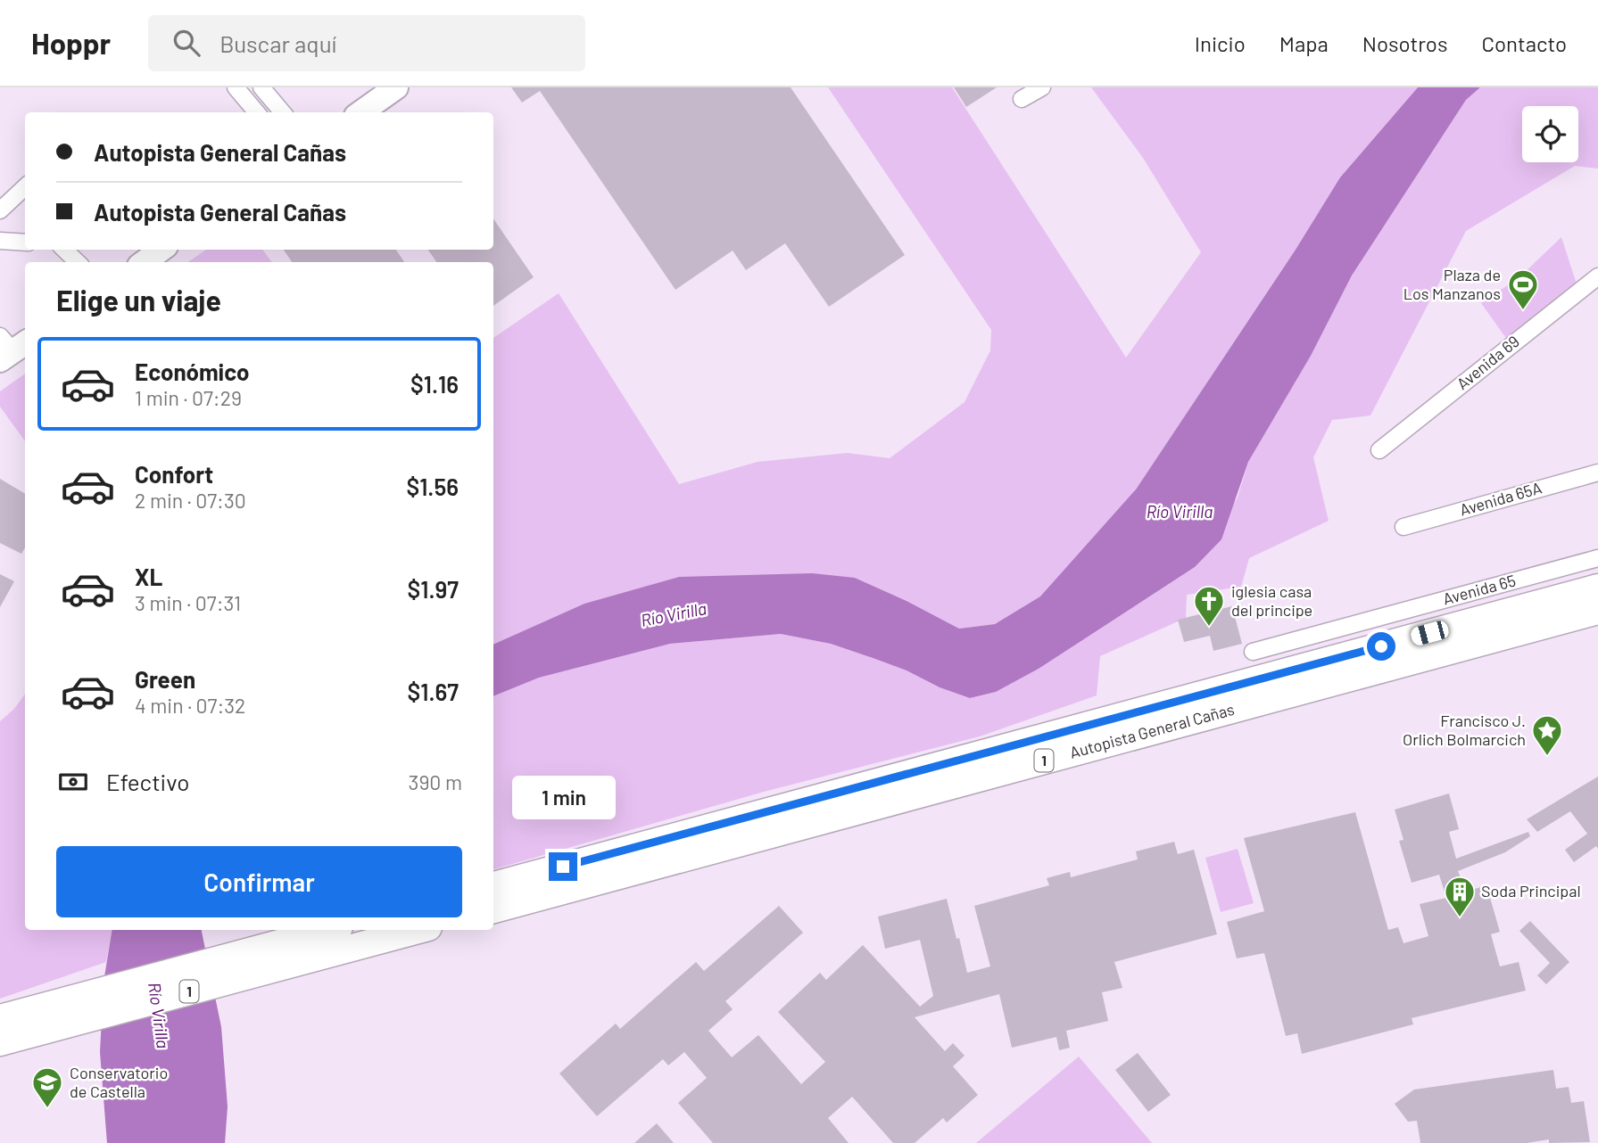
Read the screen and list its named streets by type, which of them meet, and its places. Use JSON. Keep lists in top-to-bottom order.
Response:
{
  "streets": {
    "highway": ["Autopista General Cañas", "1"],
    "street": ["Avenida 69", "Avenida 65A", "Avenida 65"]
  },
  "water": ["Río Virilla"],
  "places": {
    "sports": ["Plaza de Los Manzanos"],
    "church": ["iglesia casa del principe"],
    "place": ["Francisco J. Orlich Bolmarcich"],
    "building": ["Soda Principal"],
    "school or university": ["Conservatorio de Castella"]
  },
  "page": {
    "header": "Hoppr",
    "search": "Buscar aquí",
    "nav": [
      "Inicio",
      "Mapa",
      "Nosotros",
      "Contacto"
    ],
    "banner": ["Autopista General Cañas", "Autopista General Cañas"],
    "heading": "Elige un viaje",
    "list": [
      {
        "name": "Económico",
        "note": "1 min · 07:29",
        "value": "$1.16"
      },
      {
        "name": "Confort",
        "note": "2 min · 07:30",
        "value": "$1.56"
      },
      {
        "name": "XL",
        "note": "3 min · 07:31",
        "value": "$1.97"
      },
      {
        "name": "Green",
        "note": "4 min · 07:32",
        "value": "$1.67"
      }
    ],
    "pay": ["Efectivo", "390 m"],
    "bubble": "1 min",
    "buttons": "Confirmar"
  }
}
